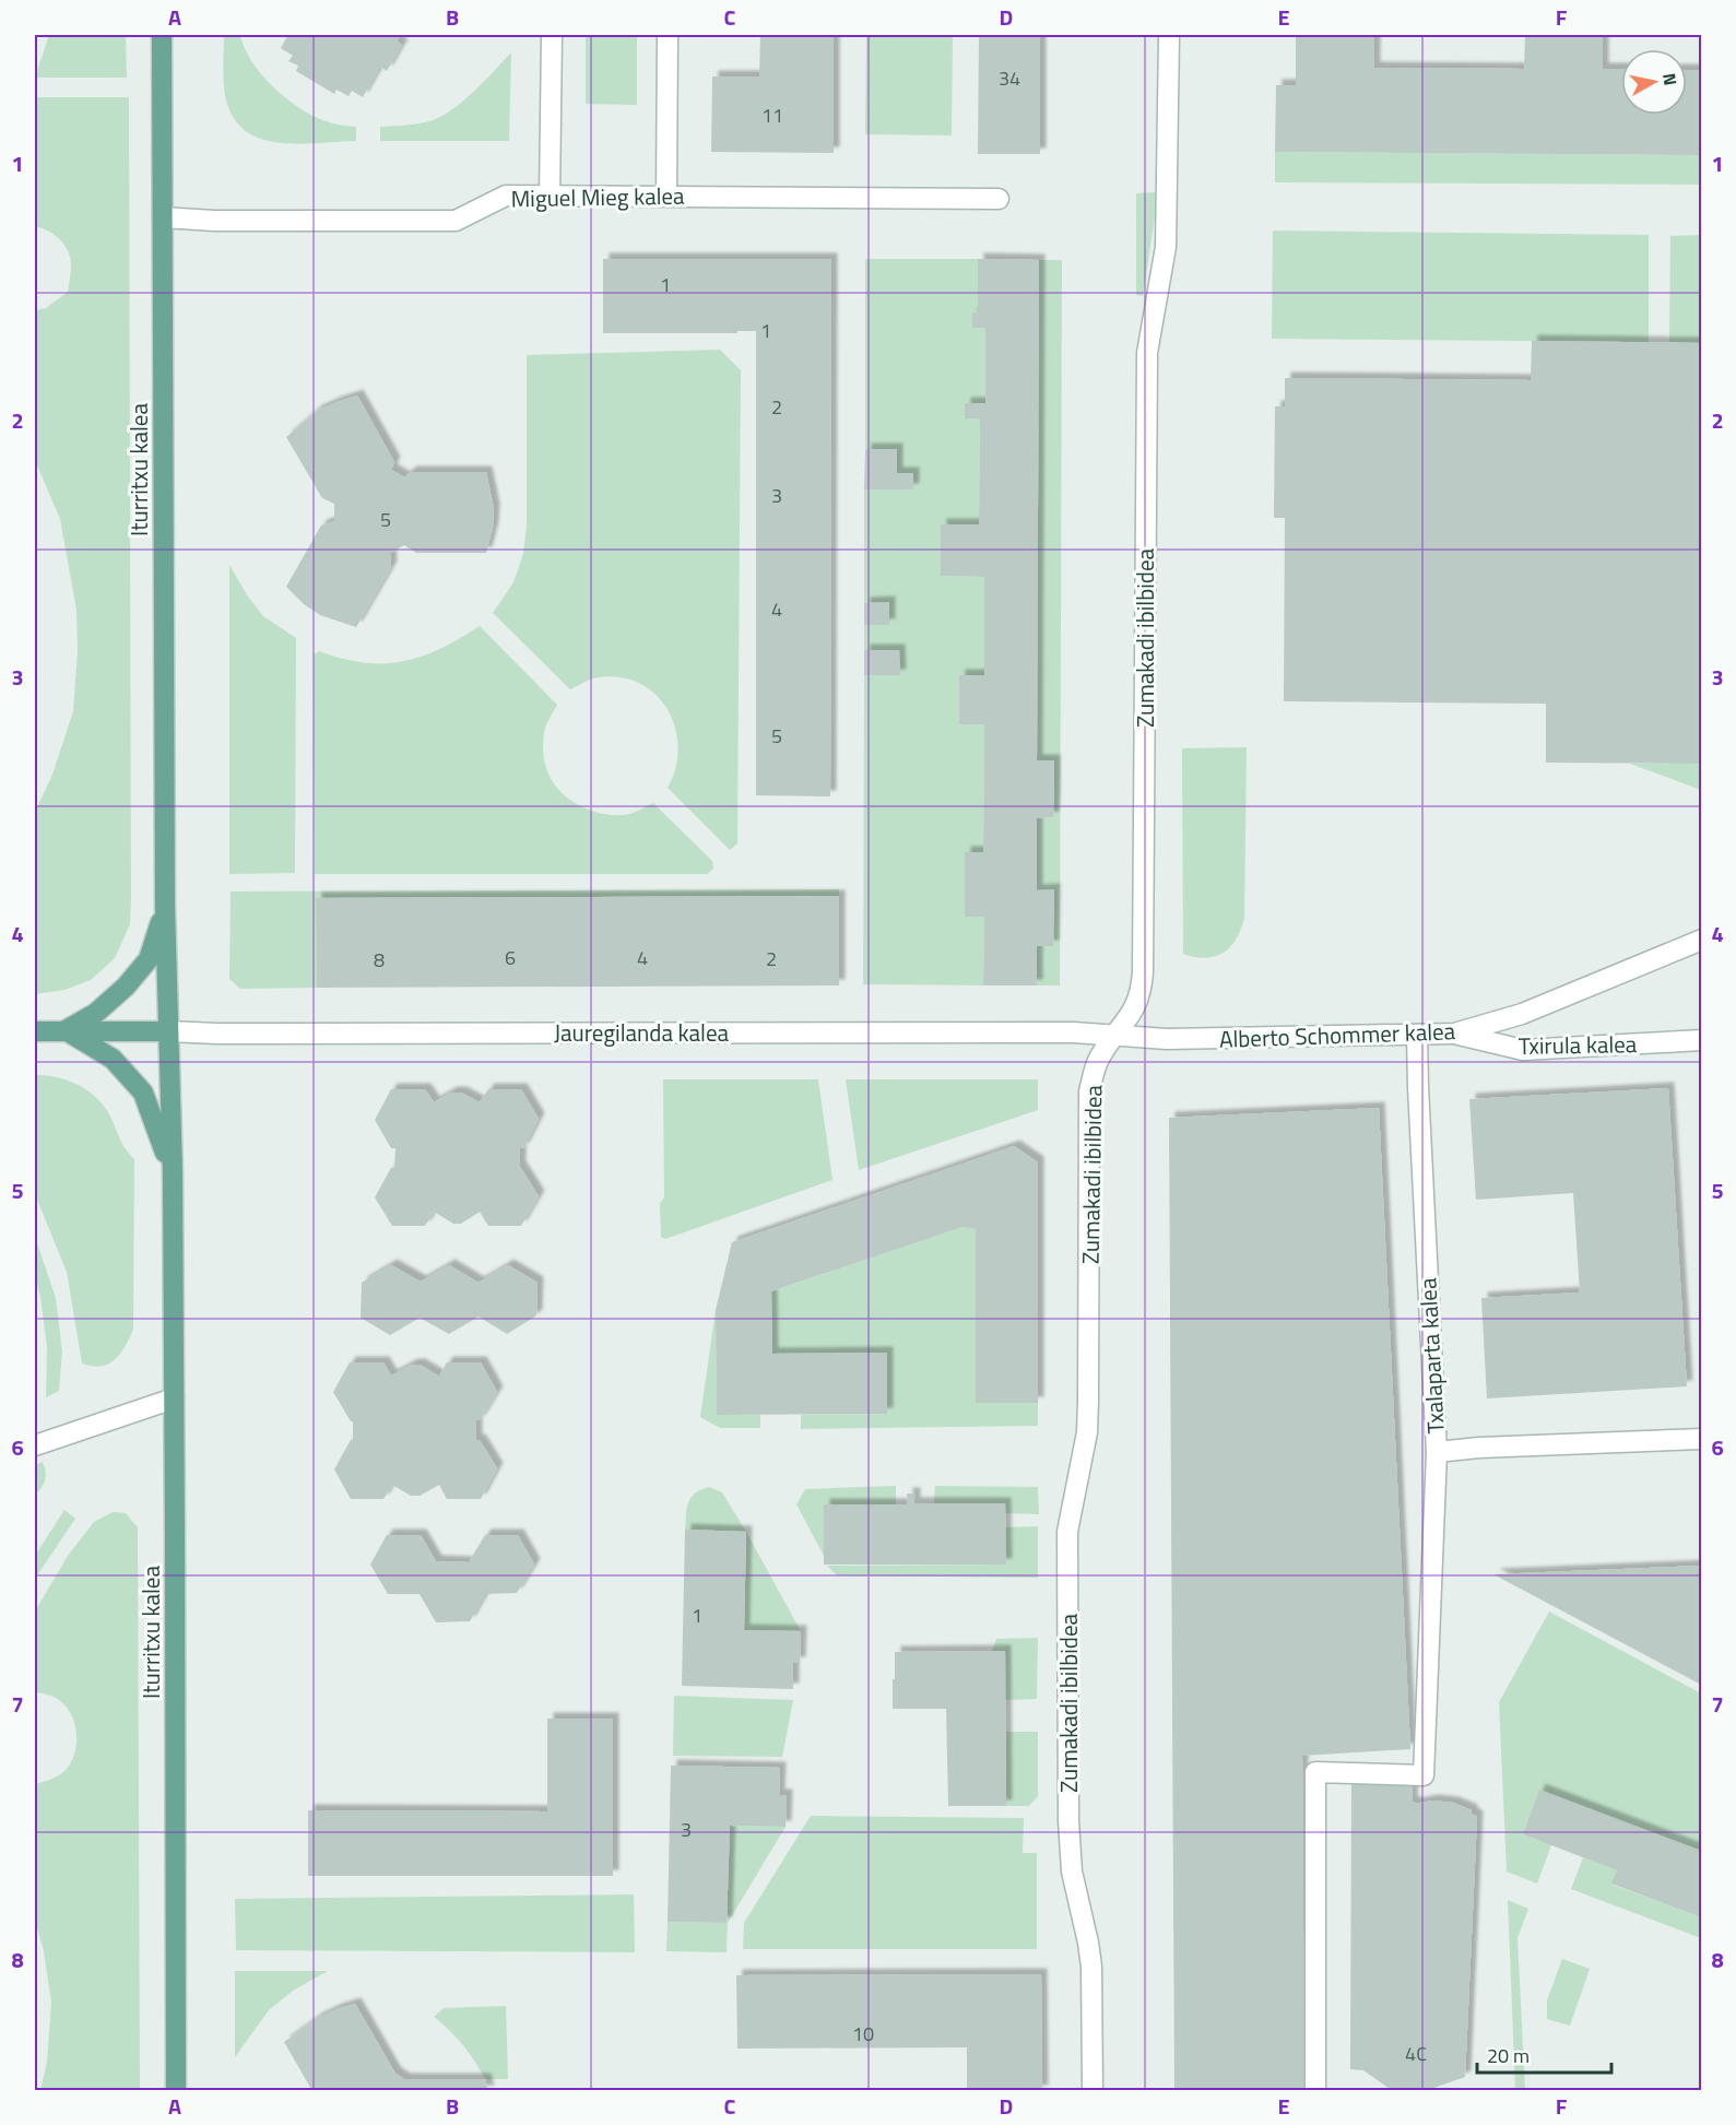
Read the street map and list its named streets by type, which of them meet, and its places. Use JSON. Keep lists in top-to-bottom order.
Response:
{
  "streets": {
    "main road": ["Iturritxu kalea"],
    "street": [
      "Miguel Mieg kalea",
      "Zumakadi ibilbidea",
      "Jauregilanda kalea",
      "Alberto Schommer kalea",
      "Txirula kalea",
      "Txalaparta kalea"
    ]
  },
  "crossings": [
    ["Miguel Mieg kalea", "Iturritxu kalea"],
    ["Iturritxu kalea", "Jauregilanda kalea"],
    ["Zumakadi ibilbidea", "Jauregilanda kalea"],
    ["Zumakadi ibilbidea", "Alberto Schommer kalea"],
    ["Jauregilanda kalea", "Alberto Schommer kalea"],
    ["Alberto Schommer kalea", "Txirula kalea"],
    ["Alberto Schommer kalea", "Txalaparta kalea"]
  ],
  "house_numbers": [
    "34",
    "11",
    "1",
    "1",
    "2",
    "3",
    "5",
    "4",
    "5",
    "6",
    "4",
    "2",
    "8",
    "1",
    "3",
    "10",
    "4C"
  ],
  "scale_bar": "20 m",
  "north": "right",
  "grid": {
    "columns": [
      "A",
      "B",
      "C",
      "D",
      "E",
      "F"
    ],
    "rows": [
      "1",
      "2",
      "3",
      "4",
      "5",
      "6",
      "7",
      "8"
    ]
  }
}
